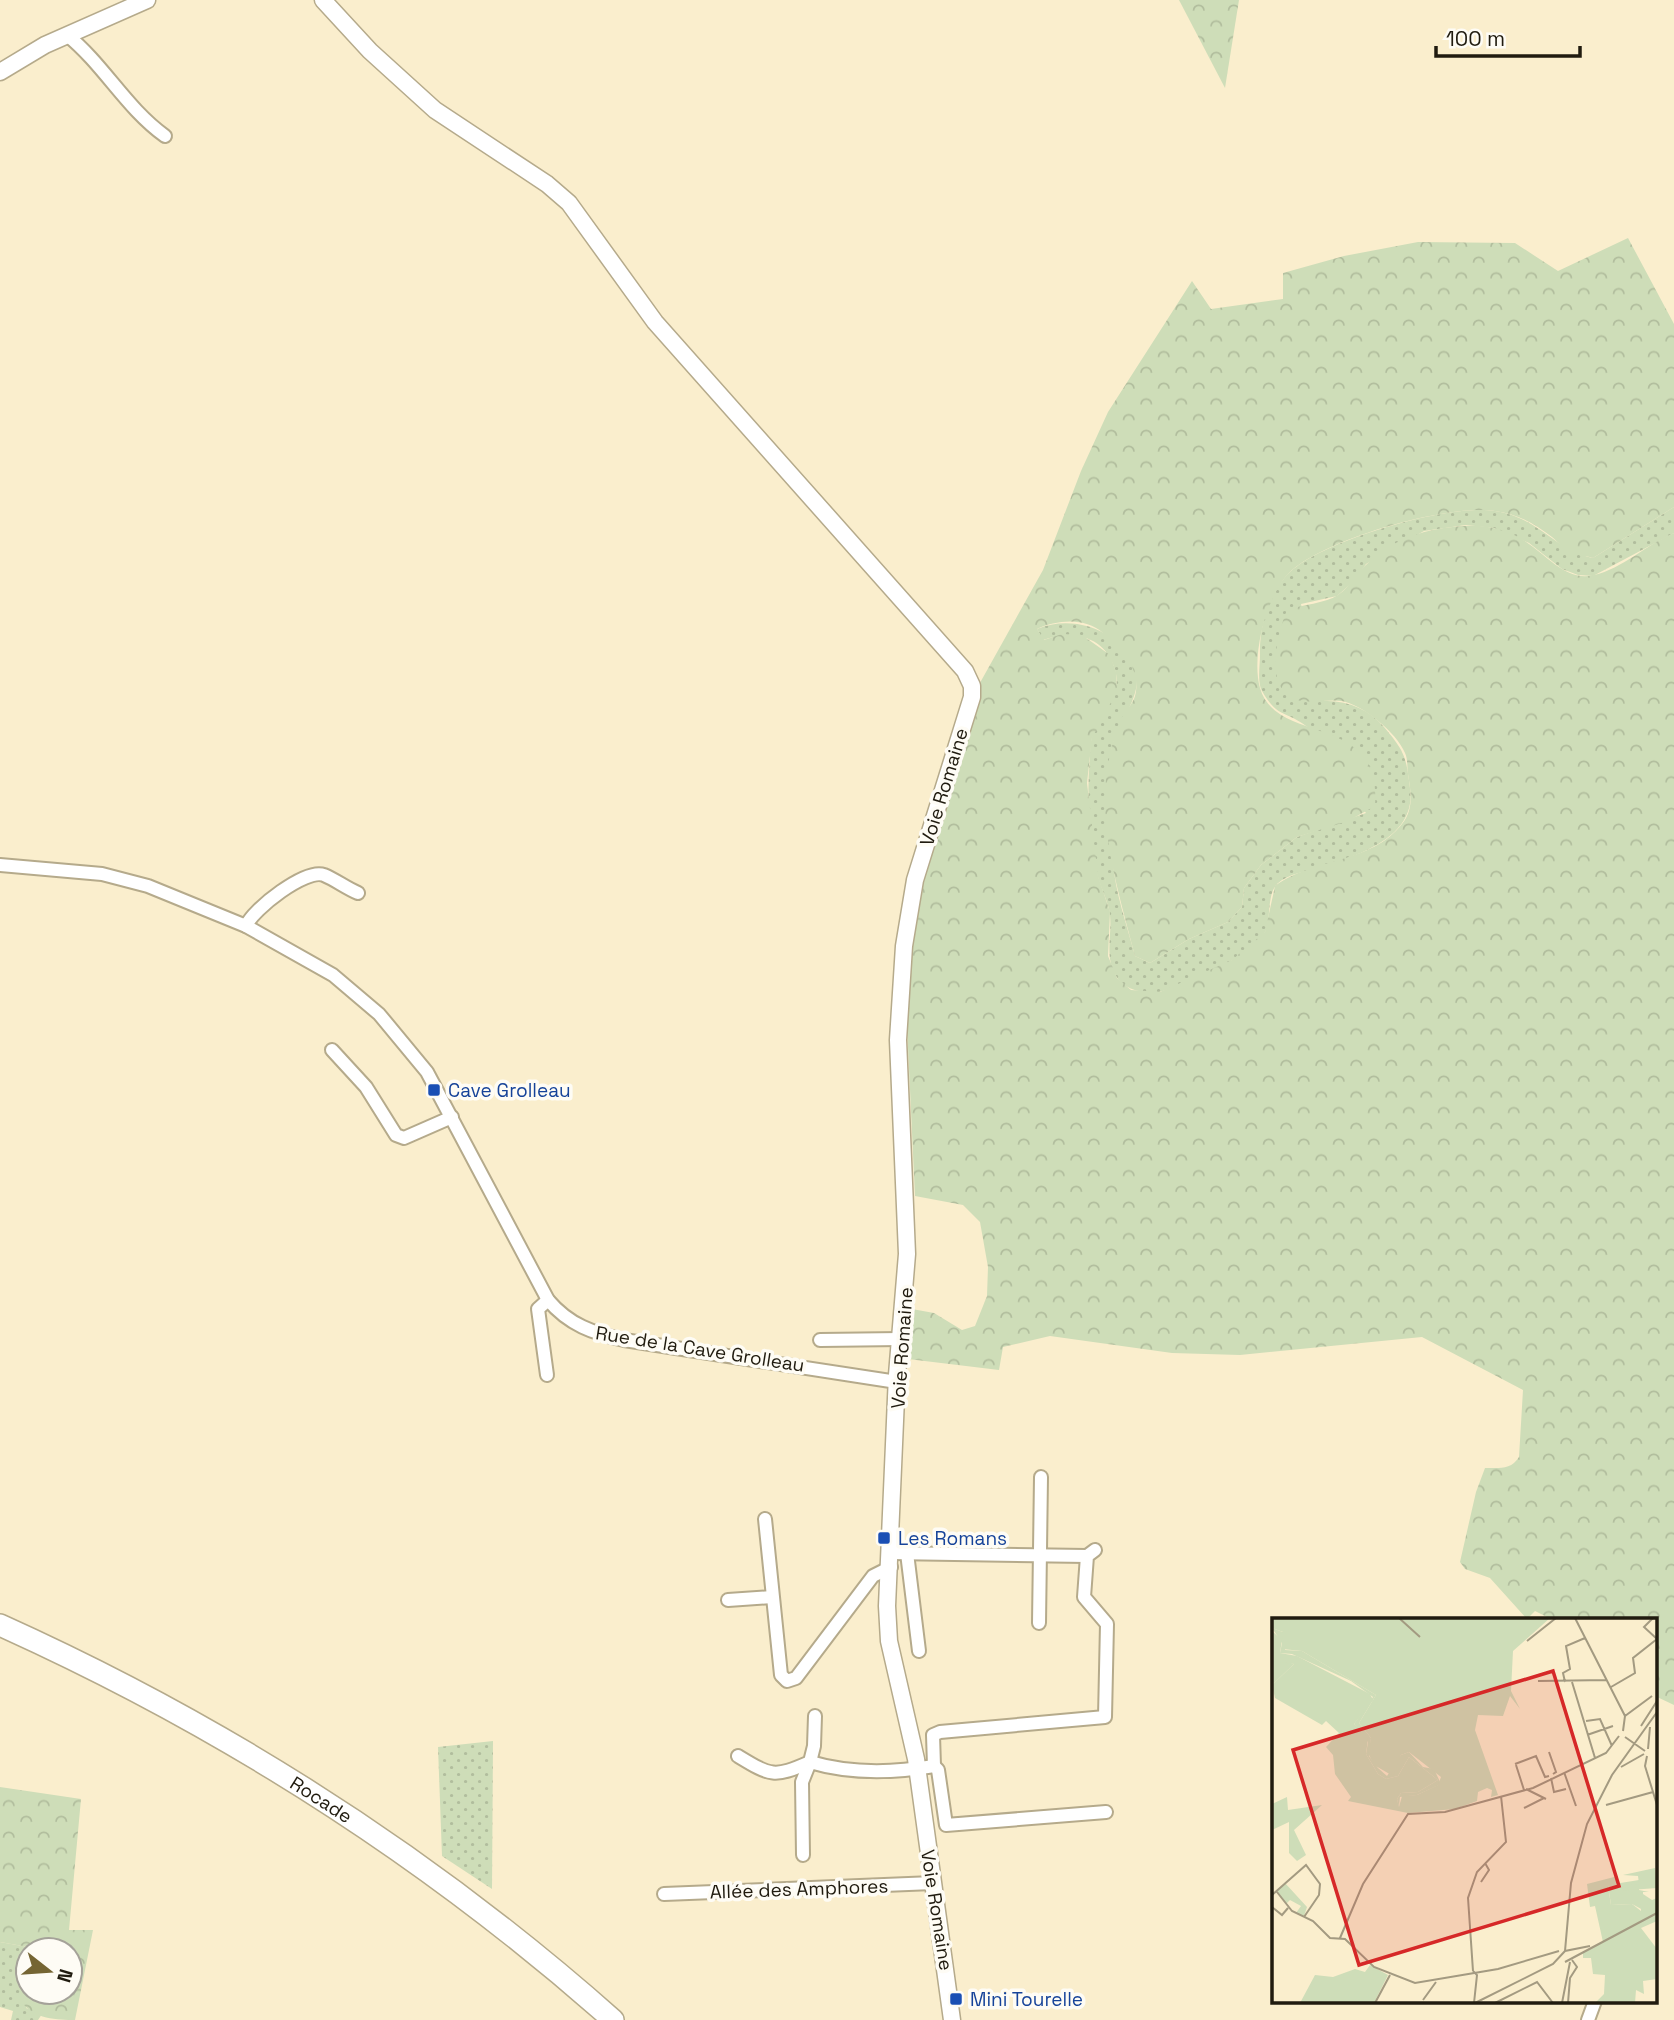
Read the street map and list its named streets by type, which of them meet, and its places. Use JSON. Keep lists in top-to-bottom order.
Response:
{
  "streets": {
    "highway": ["Rocade"],
    "street": ["Voie Romaine", "Rue de la Cave Grolleau", "Allée des Amphores"]
  },
  "crossings": [
    ["Voie Romaine", "Rue de la Cave Grolleau"],
    ["Voie Romaine", "Allée des Amphores"]
  ],
  "places": {
    "transit": ["Cave Grolleau", "Les Romans", "Mini Tourelle"]
  },
  "scale_bar": "100 m",
  "north": "right"
}
